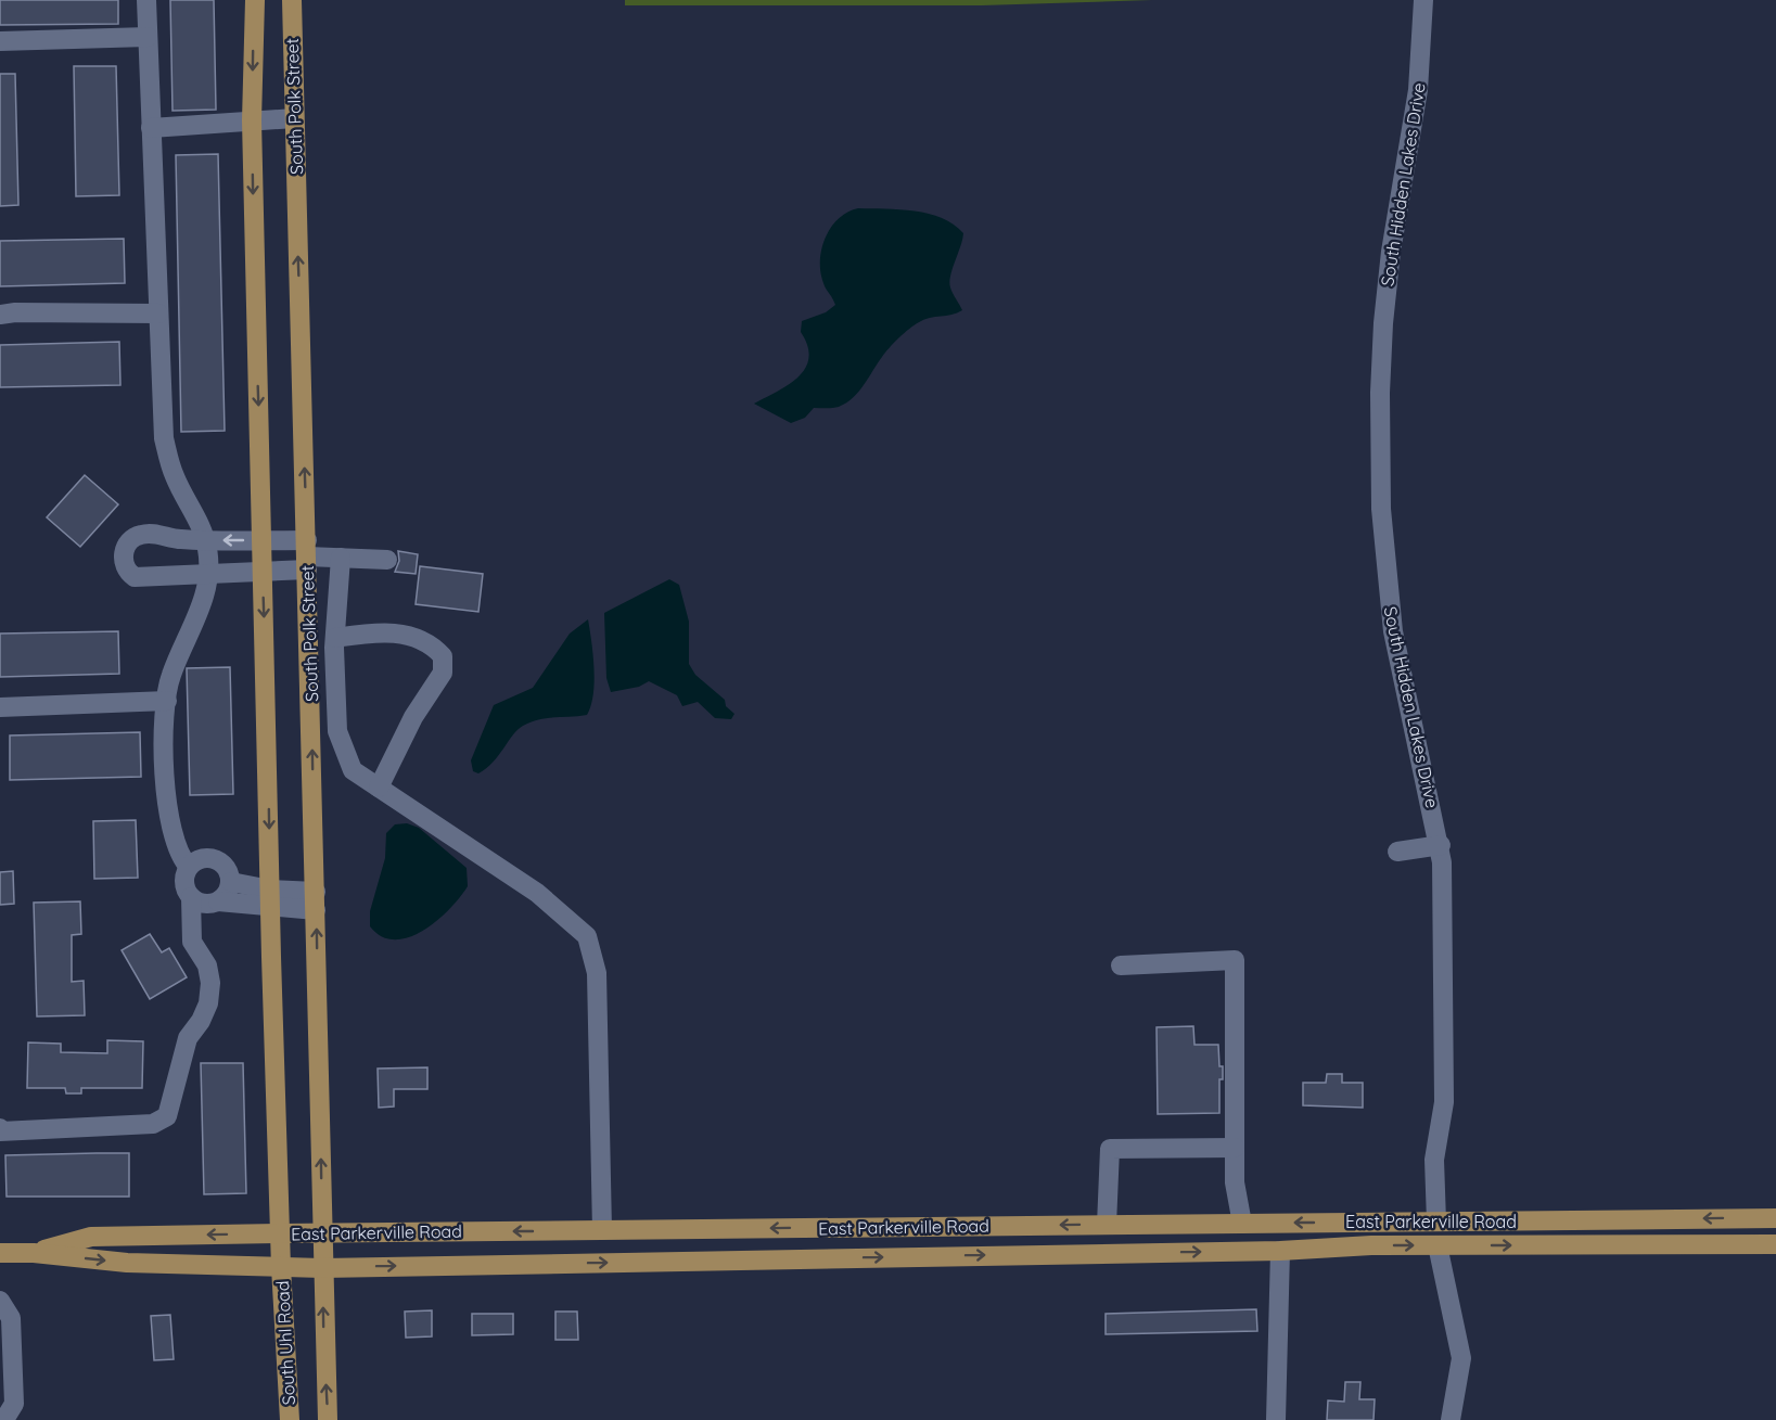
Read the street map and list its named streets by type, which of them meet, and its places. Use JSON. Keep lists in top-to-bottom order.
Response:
{
  "streets": {
    "main road": ["South Polk Street", "East Parkerville Road", "South Uhl Road"],
    "street": ["South Hidden Lakes Drive"]
  },
  "crossings": [
    ["South Polk Street", "East Parkerville Road"],
    ["South Hidden Lakes Drive", "East Parkerville Road"],
    ["East Parkerville Road", "South Uhl Road"]
  ]
}
